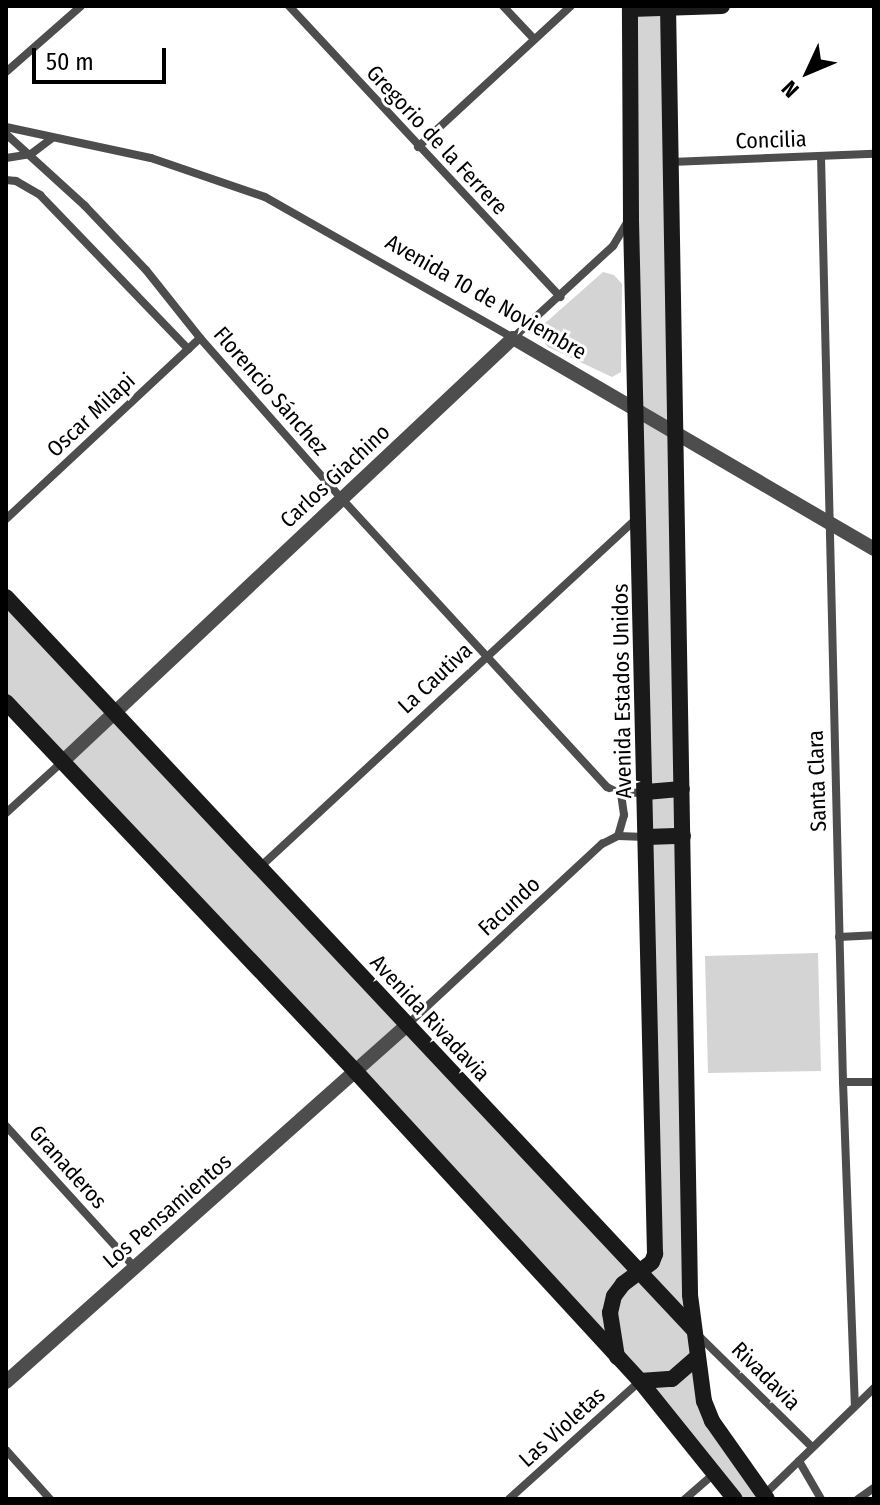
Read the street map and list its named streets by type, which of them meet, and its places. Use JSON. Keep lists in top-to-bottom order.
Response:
{
  "streets": {
    "main road": ["Avenida Estados Unidos", "Avenida Rivadavia"],
    "street": [
      "Gregorio de la Ferrere",
      "Concilia",
      "Avenida 10 de Noviembre",
      "Florencio Sánchez",
      "Oscar Milapi",
      "Carlos Giachino",
      "La Cautiva",
      "Santa Clara",
      "Facundo",
      "Granaderos",
      "Los Pensamientos",
      "Rivadavia",
      "Las Violetas"
    ]
  },
  "crossings": [
    ["Gregorio de la Ferrere", "Carlos Giachino"],
    ["Concilia", "Santa Clara"],
    ["Avenida 10 de Noviembre", "Carlos Giachino"],
    ["Avenida 10 de Noviembre", "Avenida Estados Unidos"],
    ["Avenida 10 de Noviembre", "Santa Clara"],
    ["Florencio Sánchez", "Oscar Milapi"],
    ["Florencio Sánchez", "Carlos Giachino"],
    ["Florencio Sánchez", "La Cautiva"],
    ["Carlos Giachino", "Avenida Estados Unidos"],
    ["Carlos Giachino", "Avenida Rivadavia"],
    ["La Cautiva", "Avenida Estados Unidos"],
    ["La Cautiva", "Avenida Rivadavia"],
    ["Avenida Estados Unidos", "Avenida Rivadavia"],
    ["Avenida Estados Unidos", "Rivadavia"],
    ["Avenida Estados Unidos", "Las Violetas"],
    ["Facundo", "Avenida Rivadavia"],
    ["Facundo", "Los Pensamientos"],
    ["Avenida Rivadavia", "Los Pensamientos"],
    ["Avenida Rivadavia", "Rivadavia"],
    ["Avenida Rivadavia", "Las Violetas"],
    ["Granaderos", "Los Pensamientos"],
    ["Rivadavia", "Las Violetas"]
  ],
  "scale_bar": "50 m",
  "north": "bottom left"
}
